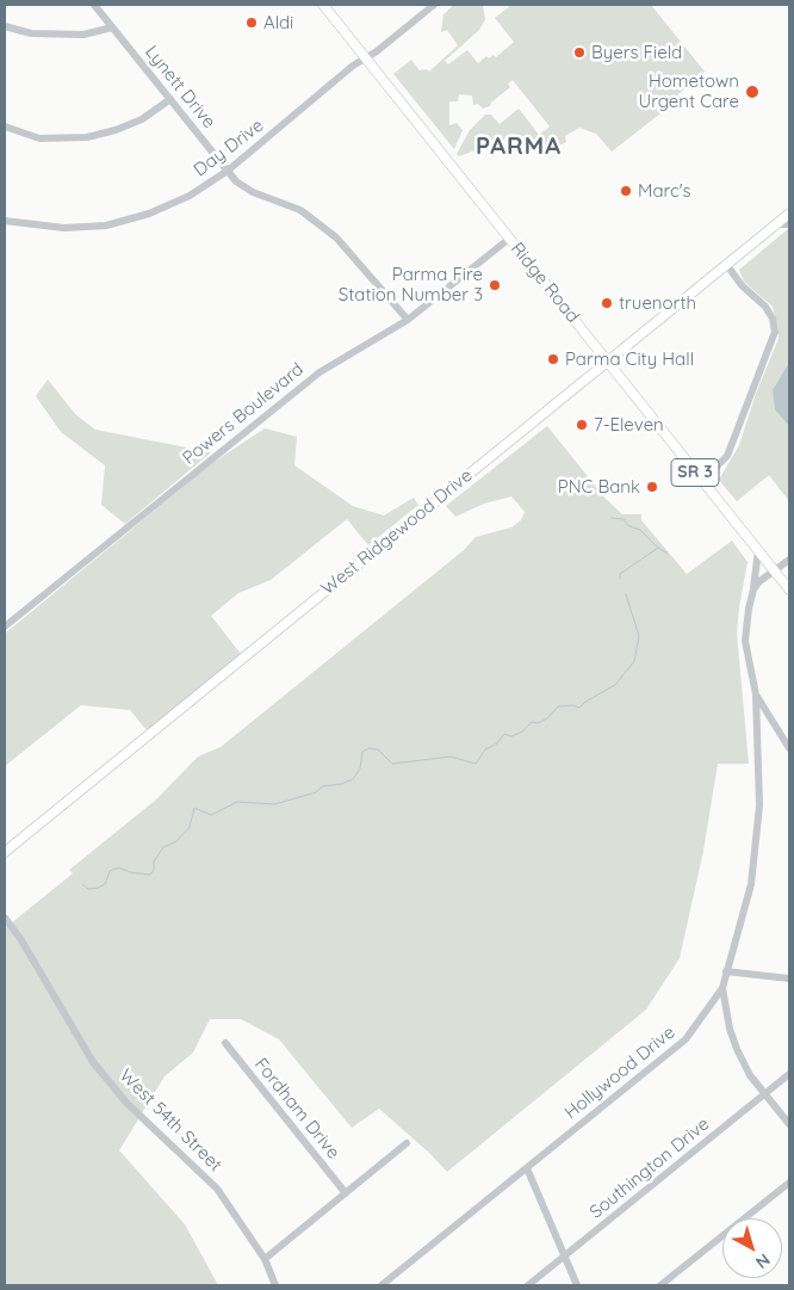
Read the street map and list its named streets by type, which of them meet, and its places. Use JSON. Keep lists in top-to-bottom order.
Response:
{
  "streets": {
    "main road": ["Ridge Road", "SR 3", "West Ridgewood Drive"],
    "street": [
      "Lynett Drive",
      "Day Drive",
      "Powers Boulevard",
      "Hollywood Drive",
      "Fordham Drive",
      "West 54th Street",
      "Southington Drive"
    ]
  },
  "crossings": [
    ["Lynett Drive", "Day Drive"],
    ["Lynett Drive", "Powers Boulevard"],
    ["Day Drive", "Ridge Road"],
    ["Ridge Road", "Powers Boulevard"],
    ["Ridge Road", "West Ridgewood Drive"],
    ["Ridge Road", "Hollywood Drive"]
  ],
  "districts": ["PARMA"],
  "places": [
    "Aldi",
    "Byers Field",
    "Hometown Urgent Care",
    "Marc's",
    "Parma Fire Station Number 3",
    "truenorth",
    "Parma City Hall",
    "7-Eleven",
    "PNC Bank"
  ],
  "north": "bottom right"
}
